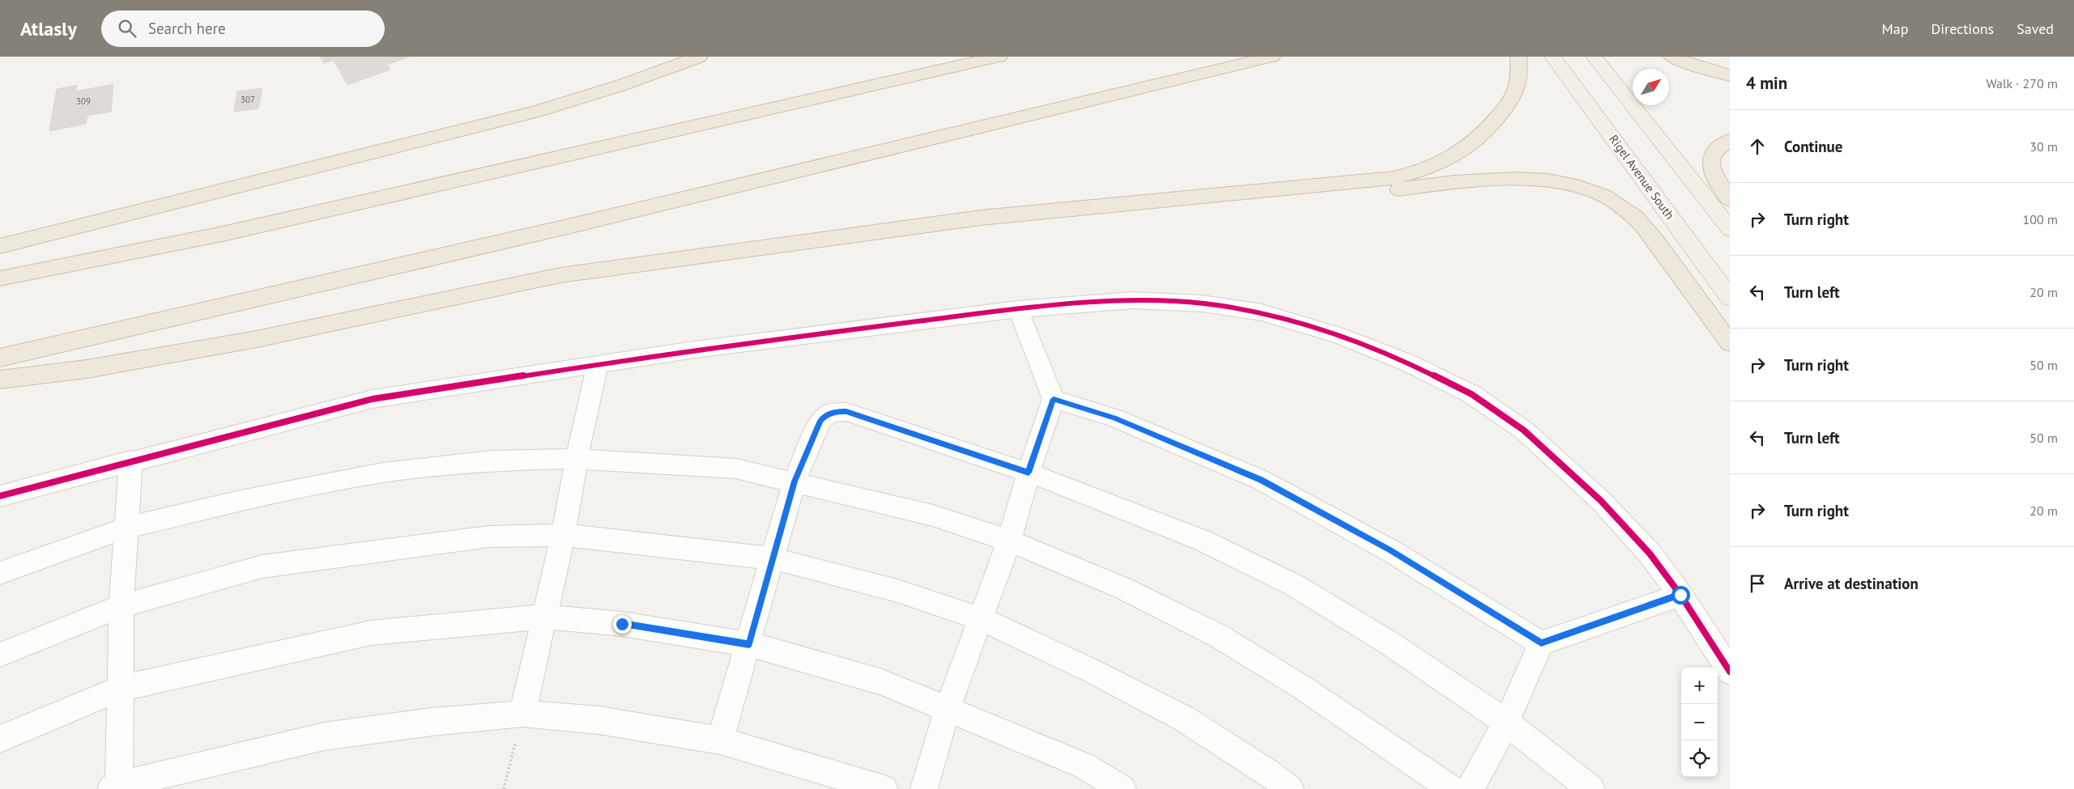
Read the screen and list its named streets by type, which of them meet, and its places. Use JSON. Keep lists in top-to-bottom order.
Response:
{
  "streets": {
    "main road": ["Rigel Avenue South"]
  },
  "house_numbers": ["307", "309"],
  "north": "top right",
  "page": {
    "header": "Atlasly",
    "search": "Search here",
    "nav": ["Map", "Directions", "Saved"],
    "heading": ["4 min", "Walk · 270 m"],
    "list": [
      ["Continue", "30 m"],
      ["Turn right", "100 m"],
      ["Turn left", "20 m"],
      ["Turn right", "50 m"],
      ["Turn left", "50 m"],
      ["Turn right", "20 m"],
      "Arrive at destination"
    ],
    "map_buttons": ["+", "−"]
  }
}
